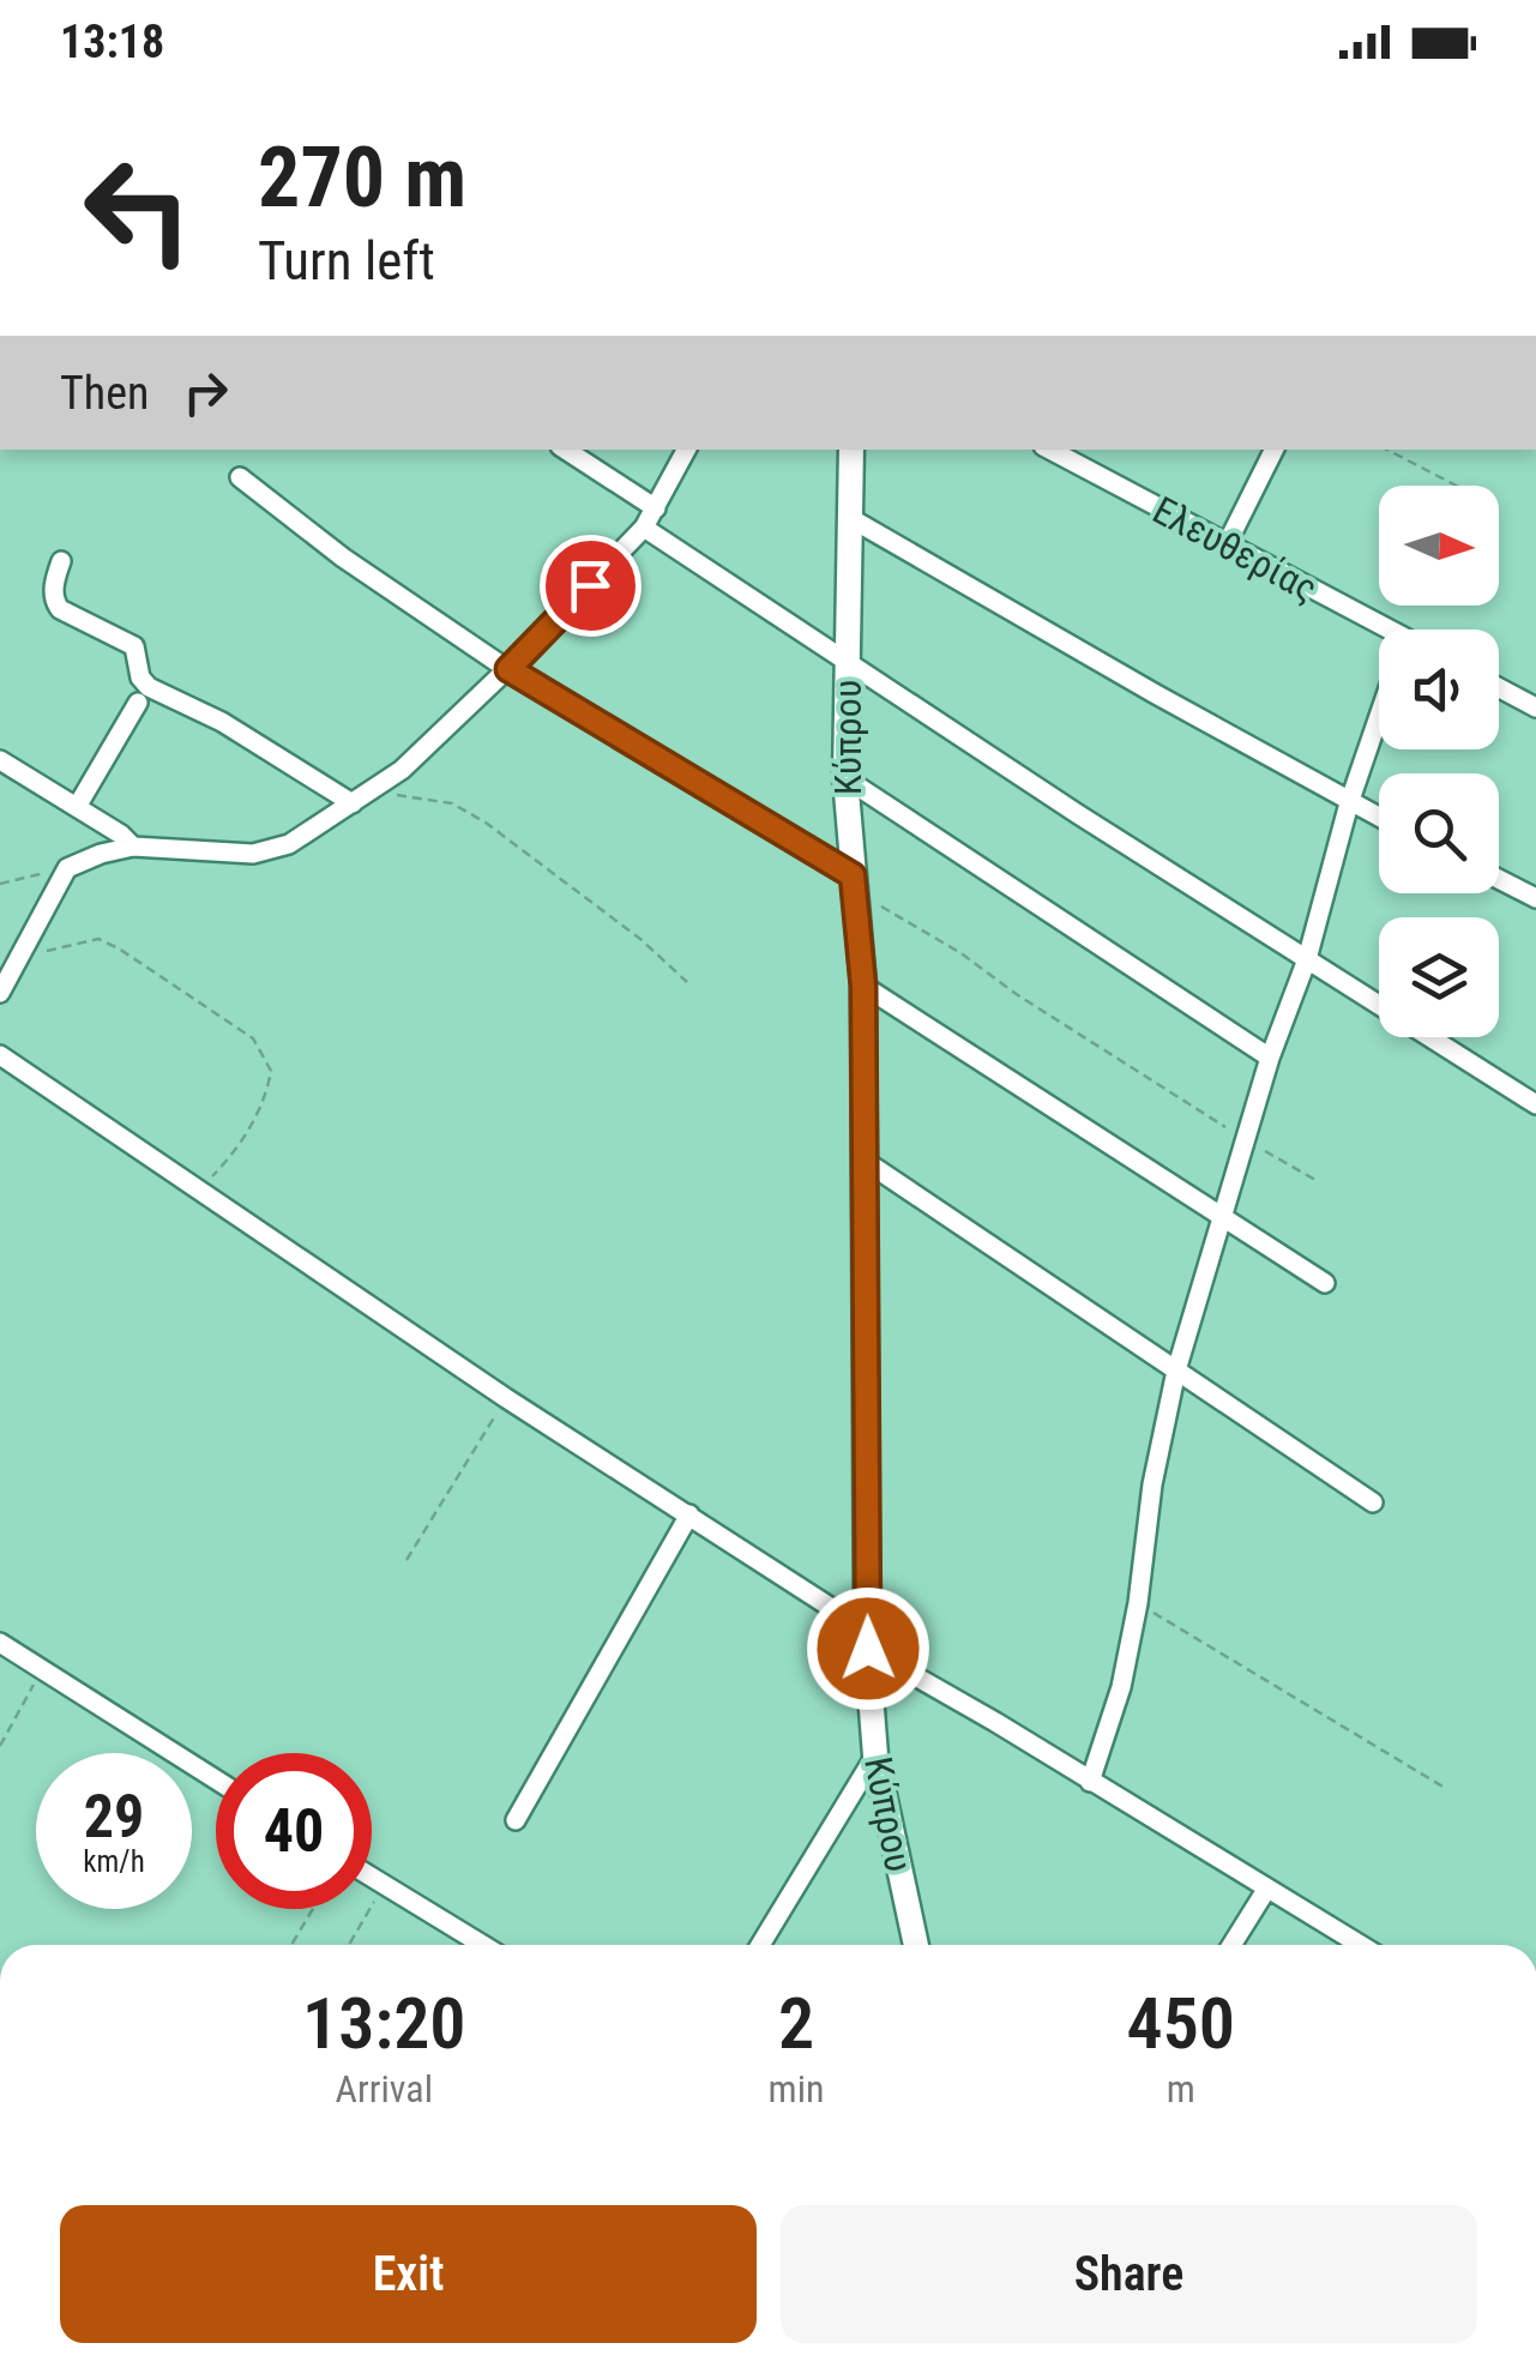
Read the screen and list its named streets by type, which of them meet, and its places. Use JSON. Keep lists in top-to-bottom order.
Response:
{
  "streets": {
    "street": ["Ελευθερίας", "Κύπρου"]
  },
  "north": "right",
  "page": {
    "status": "13:18",
    "turn": ["270 m", "Turn left"],
    "then": "Then",
    "speed": "29 km/h",
    "limit": "40",
    "eta": [
      "13:20",
      "Arrival",
      "2",
      "min",
      "450",
      "m"
    ],
    "buttons": ["Exit", "Share"]
  }
}
